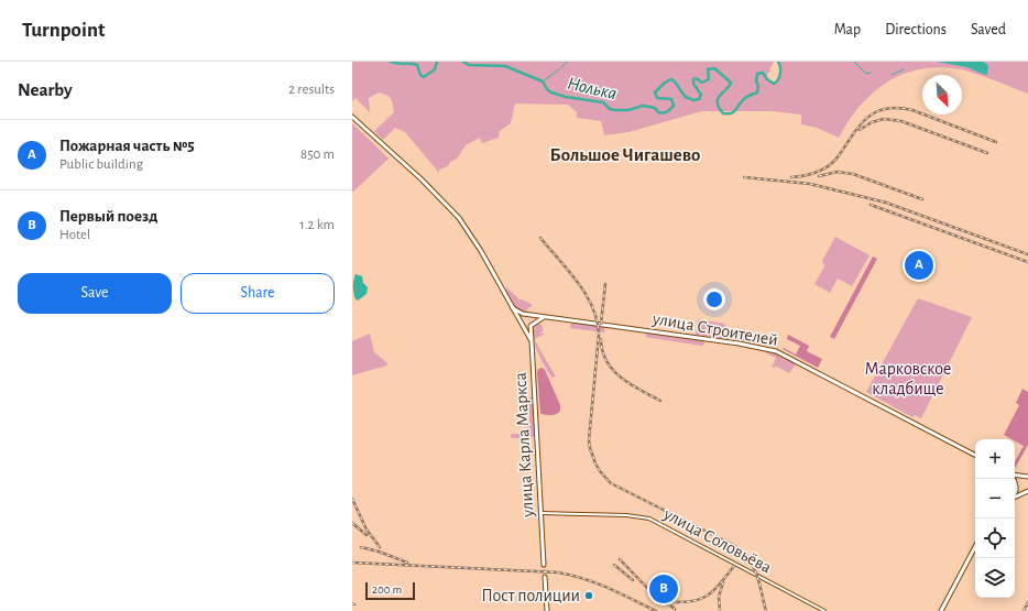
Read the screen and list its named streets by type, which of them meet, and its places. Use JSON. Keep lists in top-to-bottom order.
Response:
{
  "streets": {
    "main road": ["улица Строителей", "улица Карла Маркса"],
    "street": ["улица Соловьёва"]
  },
  "crossings": [
    ["улица Строителей", "улица Карла Маркса"],
    ["улица Карла Маркса", "улица Соловьёва"]
  ],
  "districts": ["Большое Чигашево"],
  "water": ["Нолька"],
  "parks": ["Марковское кладбище"],
  "places": ["Пост полиции"],
  "scale_bar": "200 m",
  "north": "bottom right",
  "page": {
    "header": "Turnpoint",
    "nav": ["Map", "Directions", "Saved"],
    "heading": ["Nearby", "2 results"],
    "list": [
      {
        "mark": "A",
        "name": "Пожарная часть №5",
        "note": "Public building",
        "value": "850 m"
      },
      {
        "mark": "B",
        "name": "Первый поезд",
        "note": "Hotel",
        "value": "1.2 km"
      }
    ],
    "pins": ["A", "B"],
    "buttons": ["Save", "Share"],
    "map_buttons": ["+", "−"],
    "scale": "200 m"
  }
}
